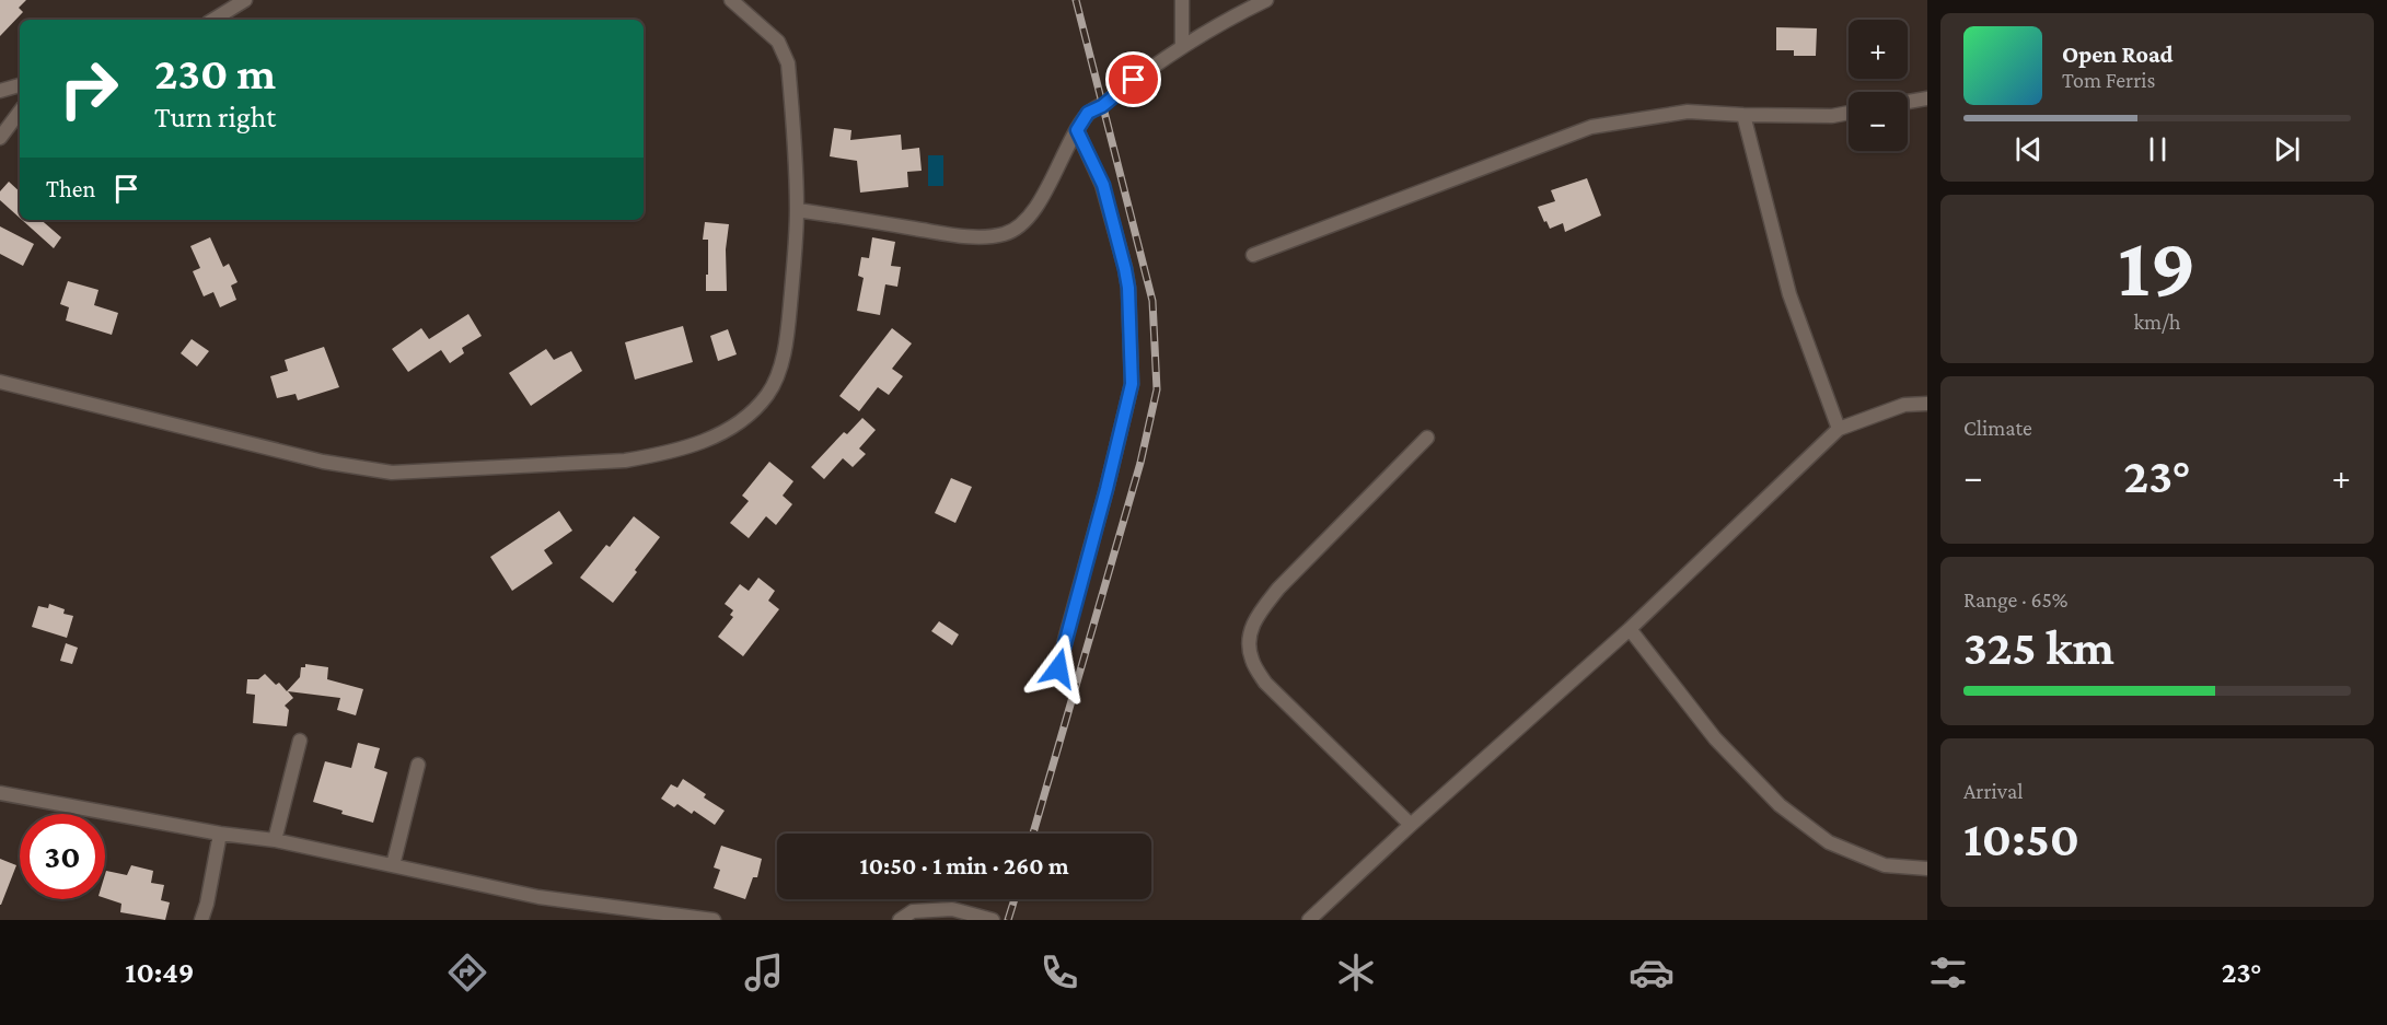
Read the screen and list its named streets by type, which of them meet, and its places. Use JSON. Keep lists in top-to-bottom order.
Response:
{
  "page": {
    "map_buttons": ["+", "−"],
    "turn": ["230 m", "Turn right"],
    "song": ["Open Road", "Tom Ferris"],
    "then": "Then",
    "tile": [
      ["19", "km/h"],
      "Climate",
      ["Range · 65%", "325 km"],
      ["Arrival", "10:50"]
    ],
    "heat": ["−", "23°", "+"],
    "limit": "30",
    "trip": "10:50 · 1 min · 260 m",
    "tabs": ["10:49", "23°"]
  }
}
